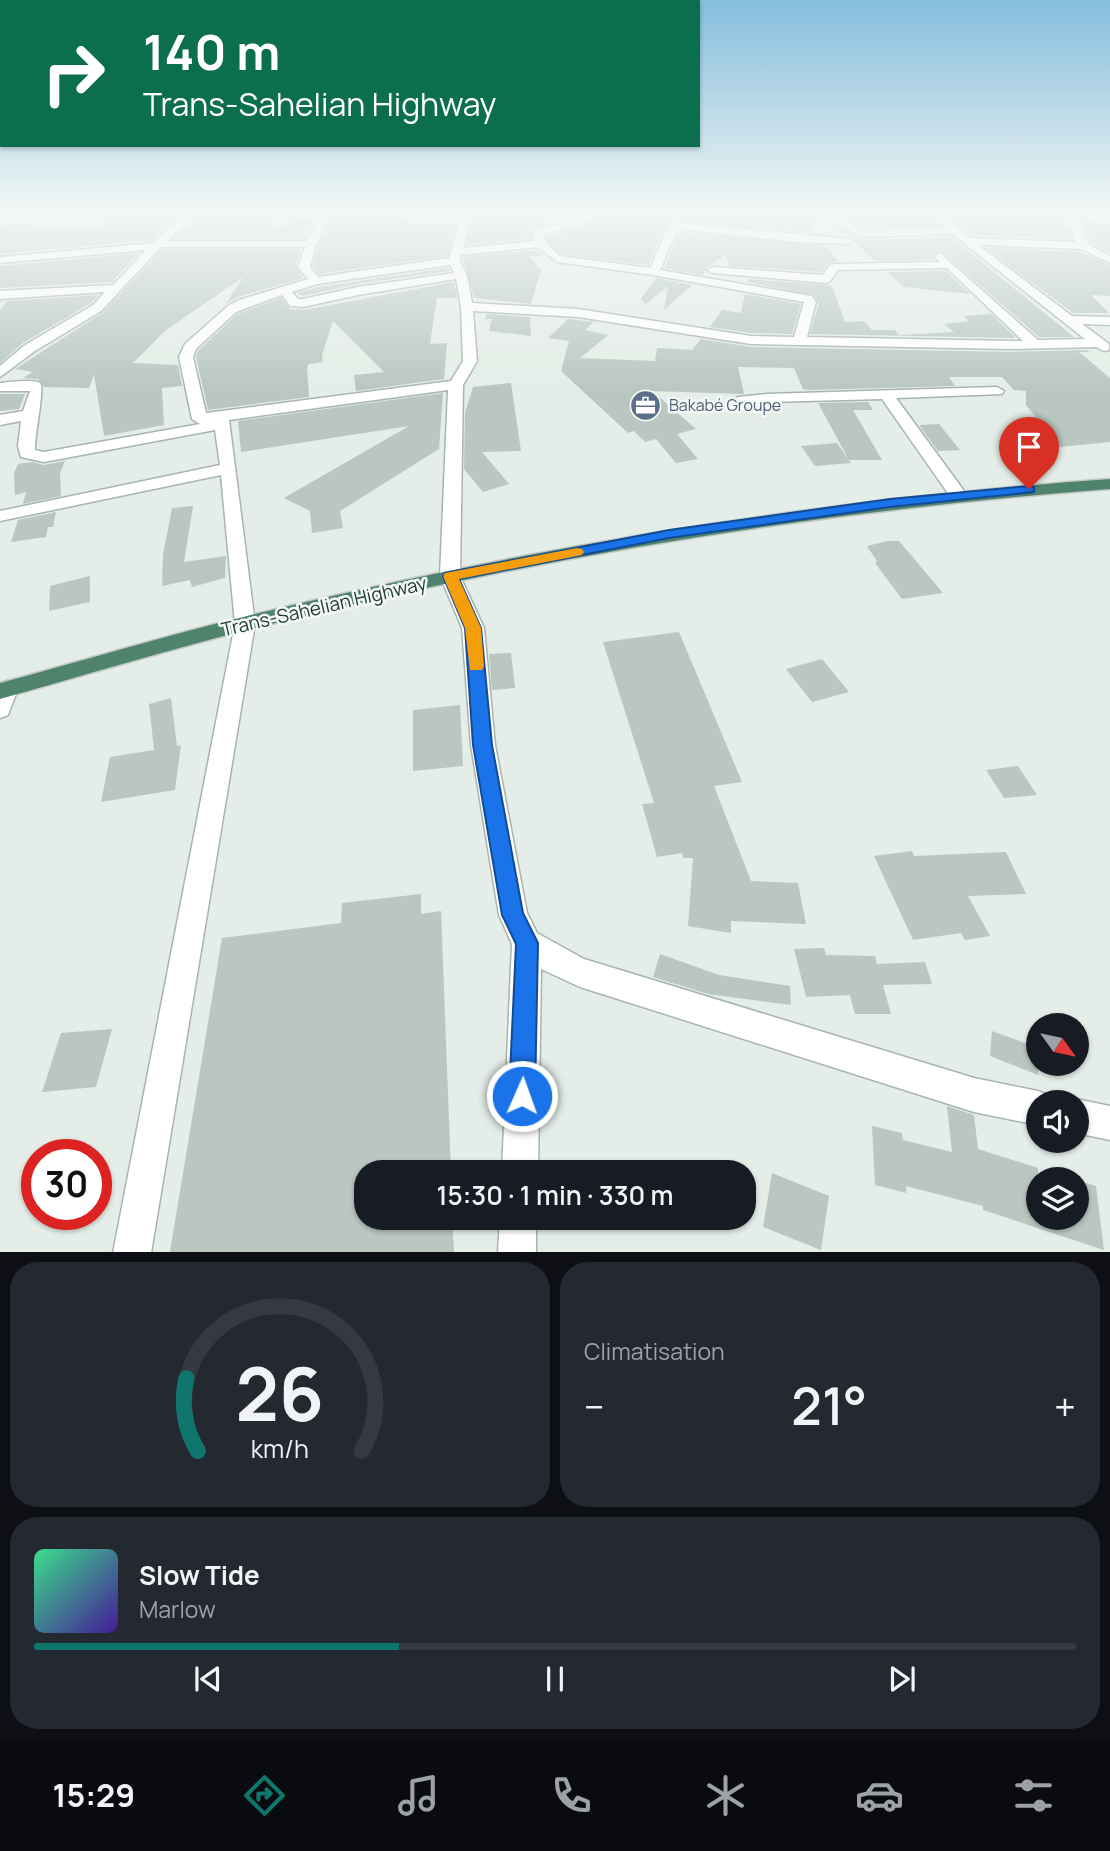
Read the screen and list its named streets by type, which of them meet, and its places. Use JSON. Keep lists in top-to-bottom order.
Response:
{
  "streets": {
    "highway": ["Trans-Sahelian Highway"]
  },
  "places": {
    "office": ["Bakabé Groupe"]
  },
  "north": "bottom right",
  "page": {
    "turn": ["140 m", "Trans-Sahelian Highway"],
    "limit": "30",
    "trip": "15:30 · 1 min · 330 m",
    "tile": "Climatisation",
    "heat": ["−", "21°", "+"],
    "song": ["Slow Tide", "Marlow"],
    "tabs": "15:29",
    "gauge": ["26", "km/h"]
  }
}
